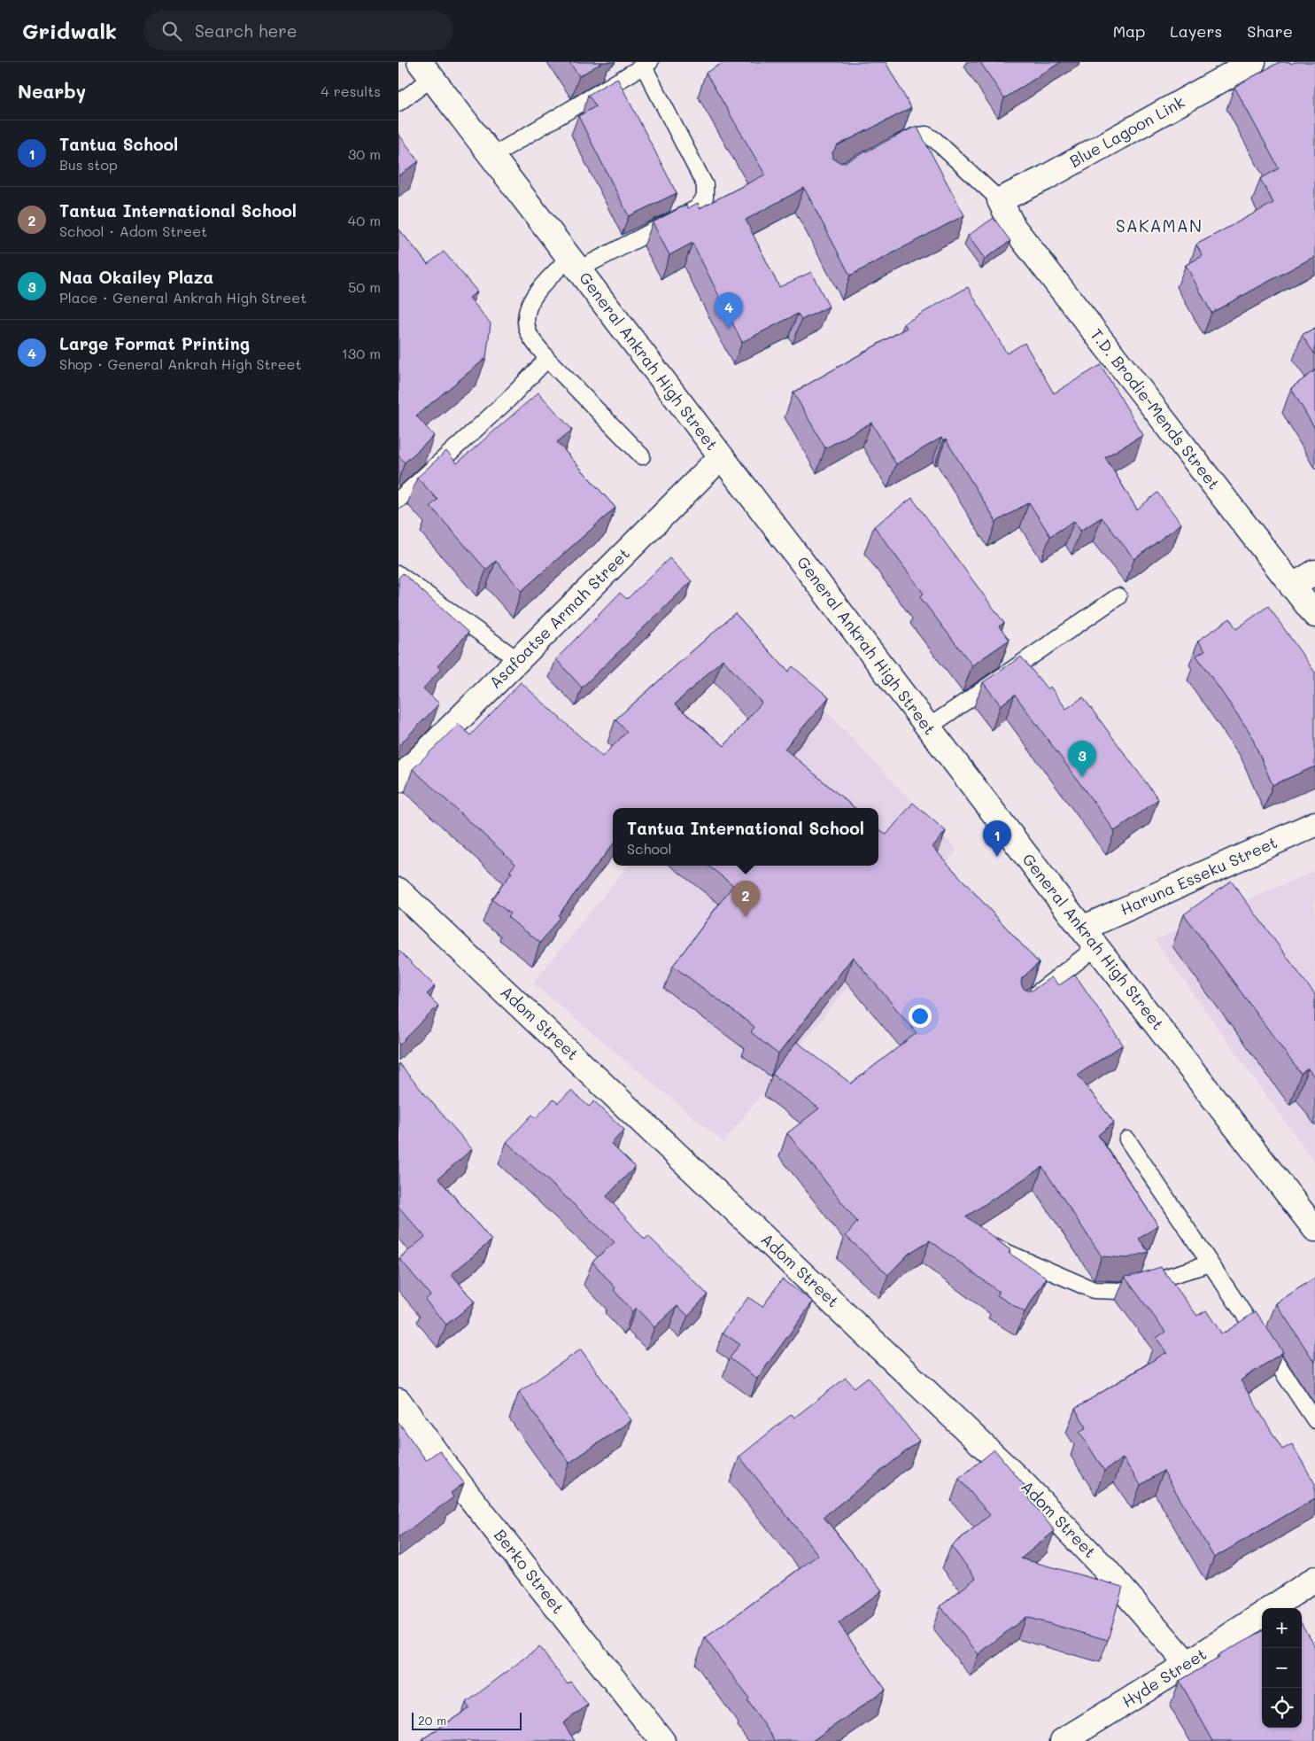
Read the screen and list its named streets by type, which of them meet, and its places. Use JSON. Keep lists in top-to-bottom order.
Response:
{
  "streets": {
    "street": [
      "Blue Lagoon Link",
      "General Ankrah High Street",
      "T.D. Brodie-Mends Street",
      "Asafoatse Armah Street",
      "Haruna Esseku Street",
      "Adom Street",
      "Berko Street",
      "Hyde Street"
    ]
  },
  "crossings": [
    ["Blue Lagoon Link", "T.D. Brodie-Mends Street"],
    ["General Ankrah High Street", "Asafoatse Armah Street"],
    ["General Ankrah High Street", "Haruna Esseku Street"],
    ["Adom Street", "Hyde Street"]
  ],
  "districts": ["SAKAMAN"],
  "scale_bar": "20 m",
  "page": {
    "header": "Gridwalk",
    "search": "Search here",
    "nav": ["Map", "Layers", "Share"],
    "heading": ["Nearby", "4 results"],
    "list": [
      {
        "mark": "1",
        "name": "Tantua School",
        "note": "Bus stop",
        "value": "30 m"
      },
      {
        "mark": "2",
        "name": "Tantua International School",
        "note": "School · Adom Street",
        "value": "40 m"
      },
      {
        "mark": "3",
        "name": "Naa Okailey Plaza",
        "note": "Place · General Ankrah High Street",
        "value": "50 m"
      },
      {
        "mark": "4",
        "name": "Large Format Printing",
        "note": "Shop · General Ankrah High Street",
        "value": "130 m"
      }
    ],
    "pins": [
      "4",
      "3",
      "1",
      "2"
    ],
    "popup": ["Tantua International School", "School"],
    "map_buttons": ["+", "−"],
    "scale": "20 m"
  }
}
